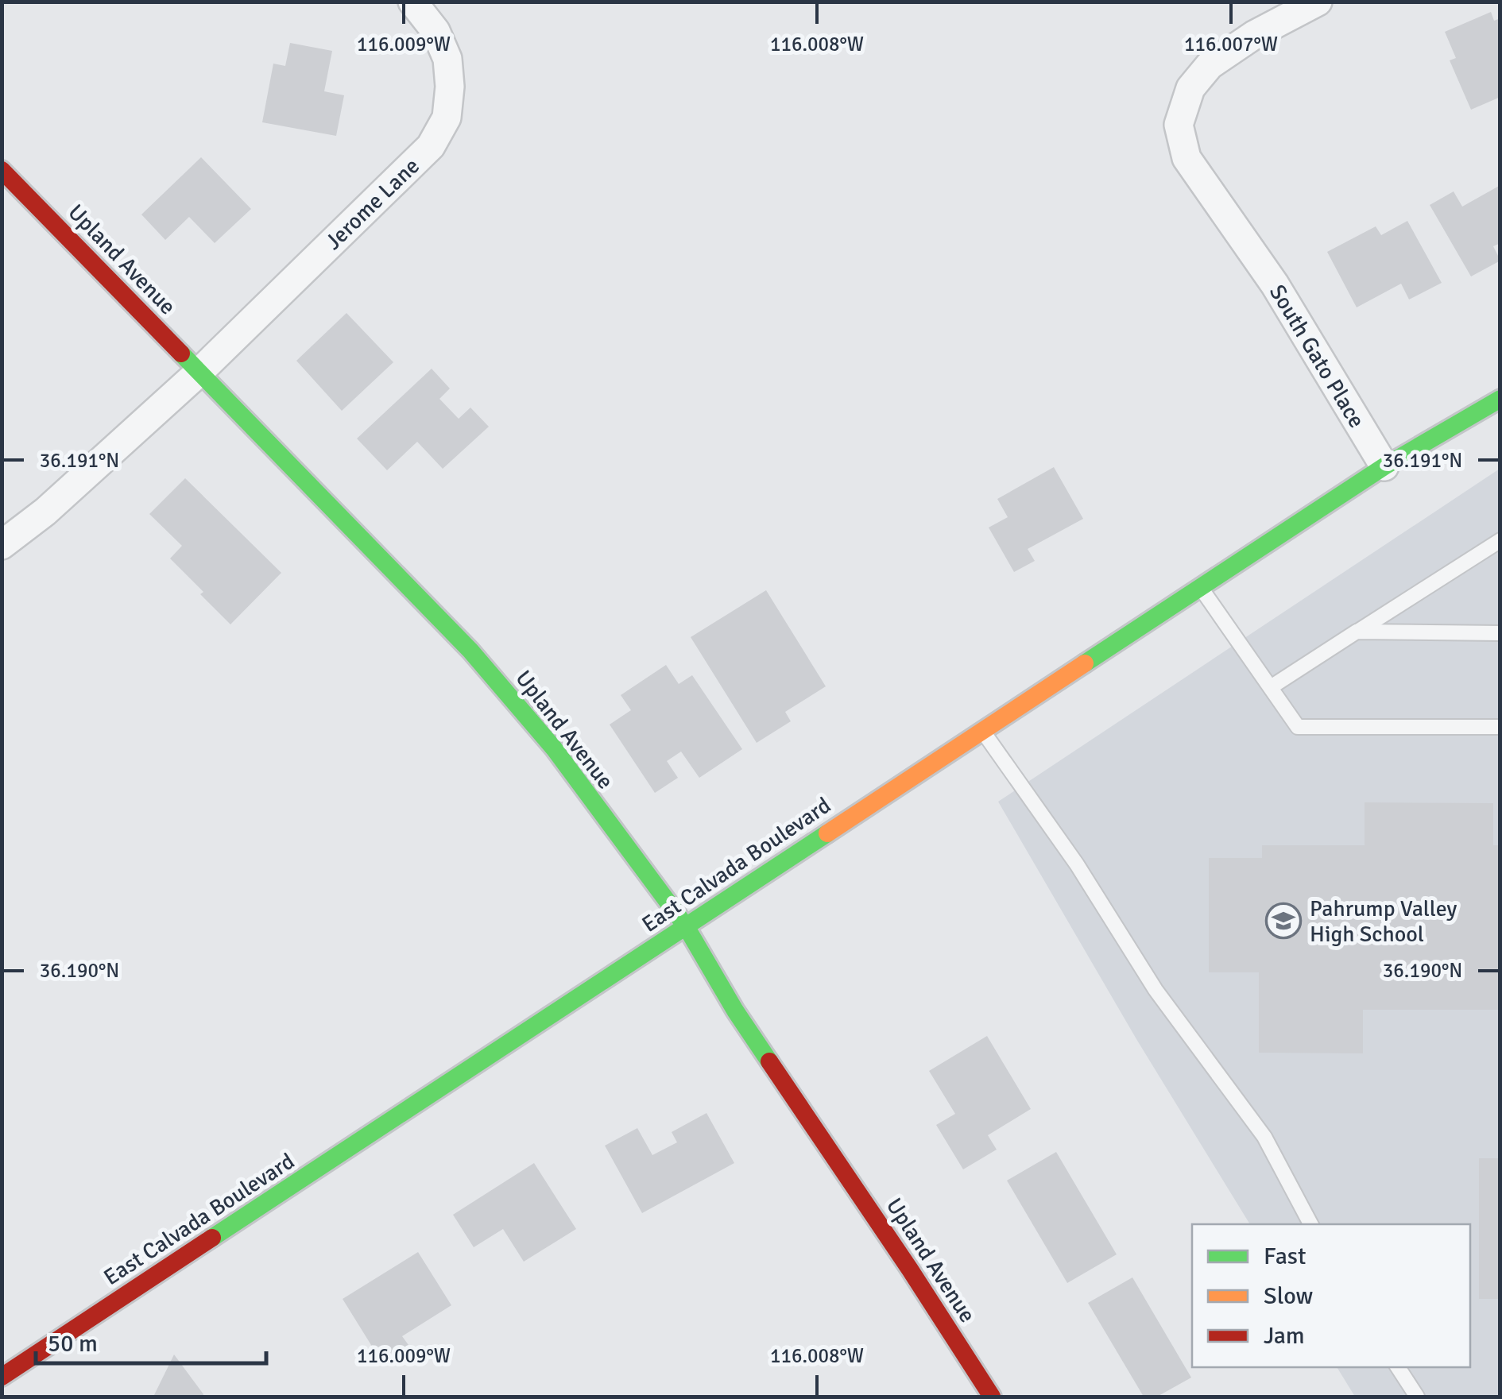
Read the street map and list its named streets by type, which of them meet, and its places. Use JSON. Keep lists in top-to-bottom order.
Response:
{
  "streets": {
    "main road": ["Upland Avenue", "East Calvada Boulevard"],
    "street": ["Jerome Lane", "South Gato Place"]
  },
  "crossings": [
    ["Jerome Lane", "Upland Avenue"],
    ["Upland Avenue", "East Calvada Boulevard"],
    ["South Gato Place", "East Calvada Boulevard"]
  ],
  "places": {
    "school or university": ["Pahrump Valley High School"]
  },
  "legend": ["Fast", "Slow", "Jam"],
  "scale_bar": "50 m",
  "coordinates": [
    "116.009°W",
    "116.008°W",
    "116.007°W",
    "36.191°N",
    "36.190°N"
  ]
}
